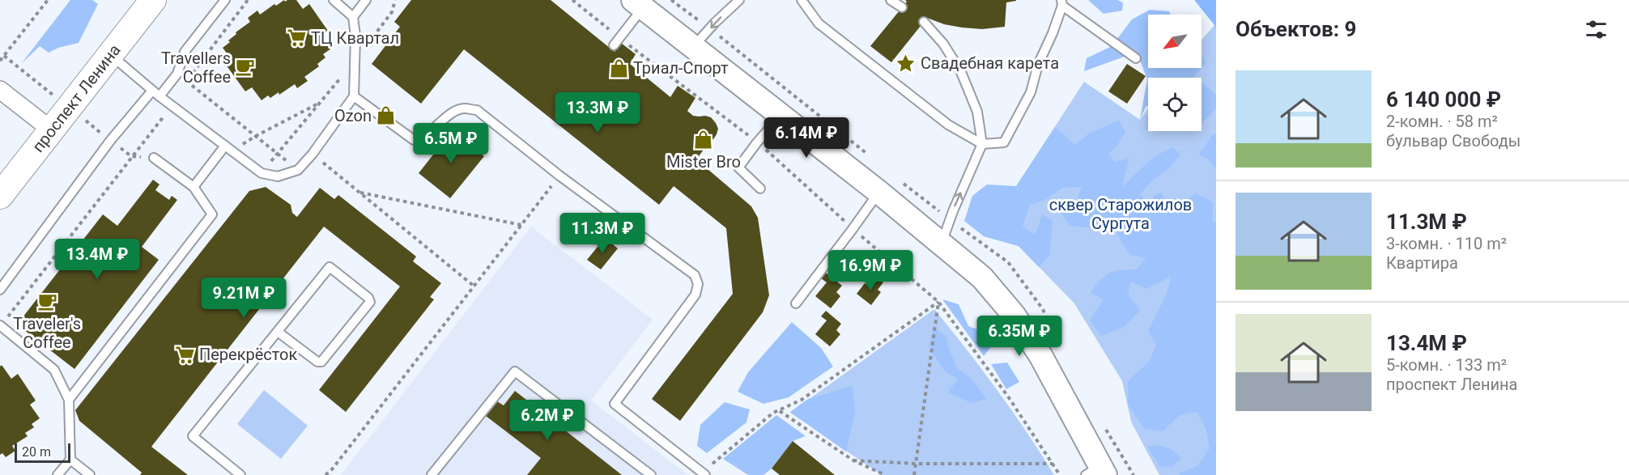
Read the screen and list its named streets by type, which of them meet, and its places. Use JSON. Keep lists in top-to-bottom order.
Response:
{
  "streets": {
    "main road": ["проспект Ленина"]
  },
  "parks": ["сквер Старожилов Сургута"],
  "places": {
    "supermarket": ["ТЦ Квартал", "Перекрёсток"],
    "place": ["Свадебная карета"],
    "cafe": ["Travellers Coffee", "Traveler's Coffee"],
    "shop": ["Триал-Спорт", "Ozon", "Mister Bro"]
  },
  "scale_bar": "20 m",
  "north": "bottom left",
  "page": {
    "heading": "Объектов: 9",
    "list": [
      {
        "name": "6 140 000 ₽",
        "note": "2-комн. · 58 m² · бульвар Свободы"
      },
      {
        "name": "11.3M ₽",
        "note": "3-комн. · 110 m² · Квартира"
      },
      {
        "name": "13.4M ₽",
        "note": "5-комн. · 133 m² · проспект Ленина"
      }
    ],
    "price": [
      "13.3M ₽",
      "6.14M ₽",
      "6.5M ₽",
      "11.3M ₽",
      "13.4M ₽",
      "16.9M ₽",
      "9.21M ₽",
      "6.35M ₽",
      "6.2M ₽"
    ],
    "scale": "20 m"
  }
}
